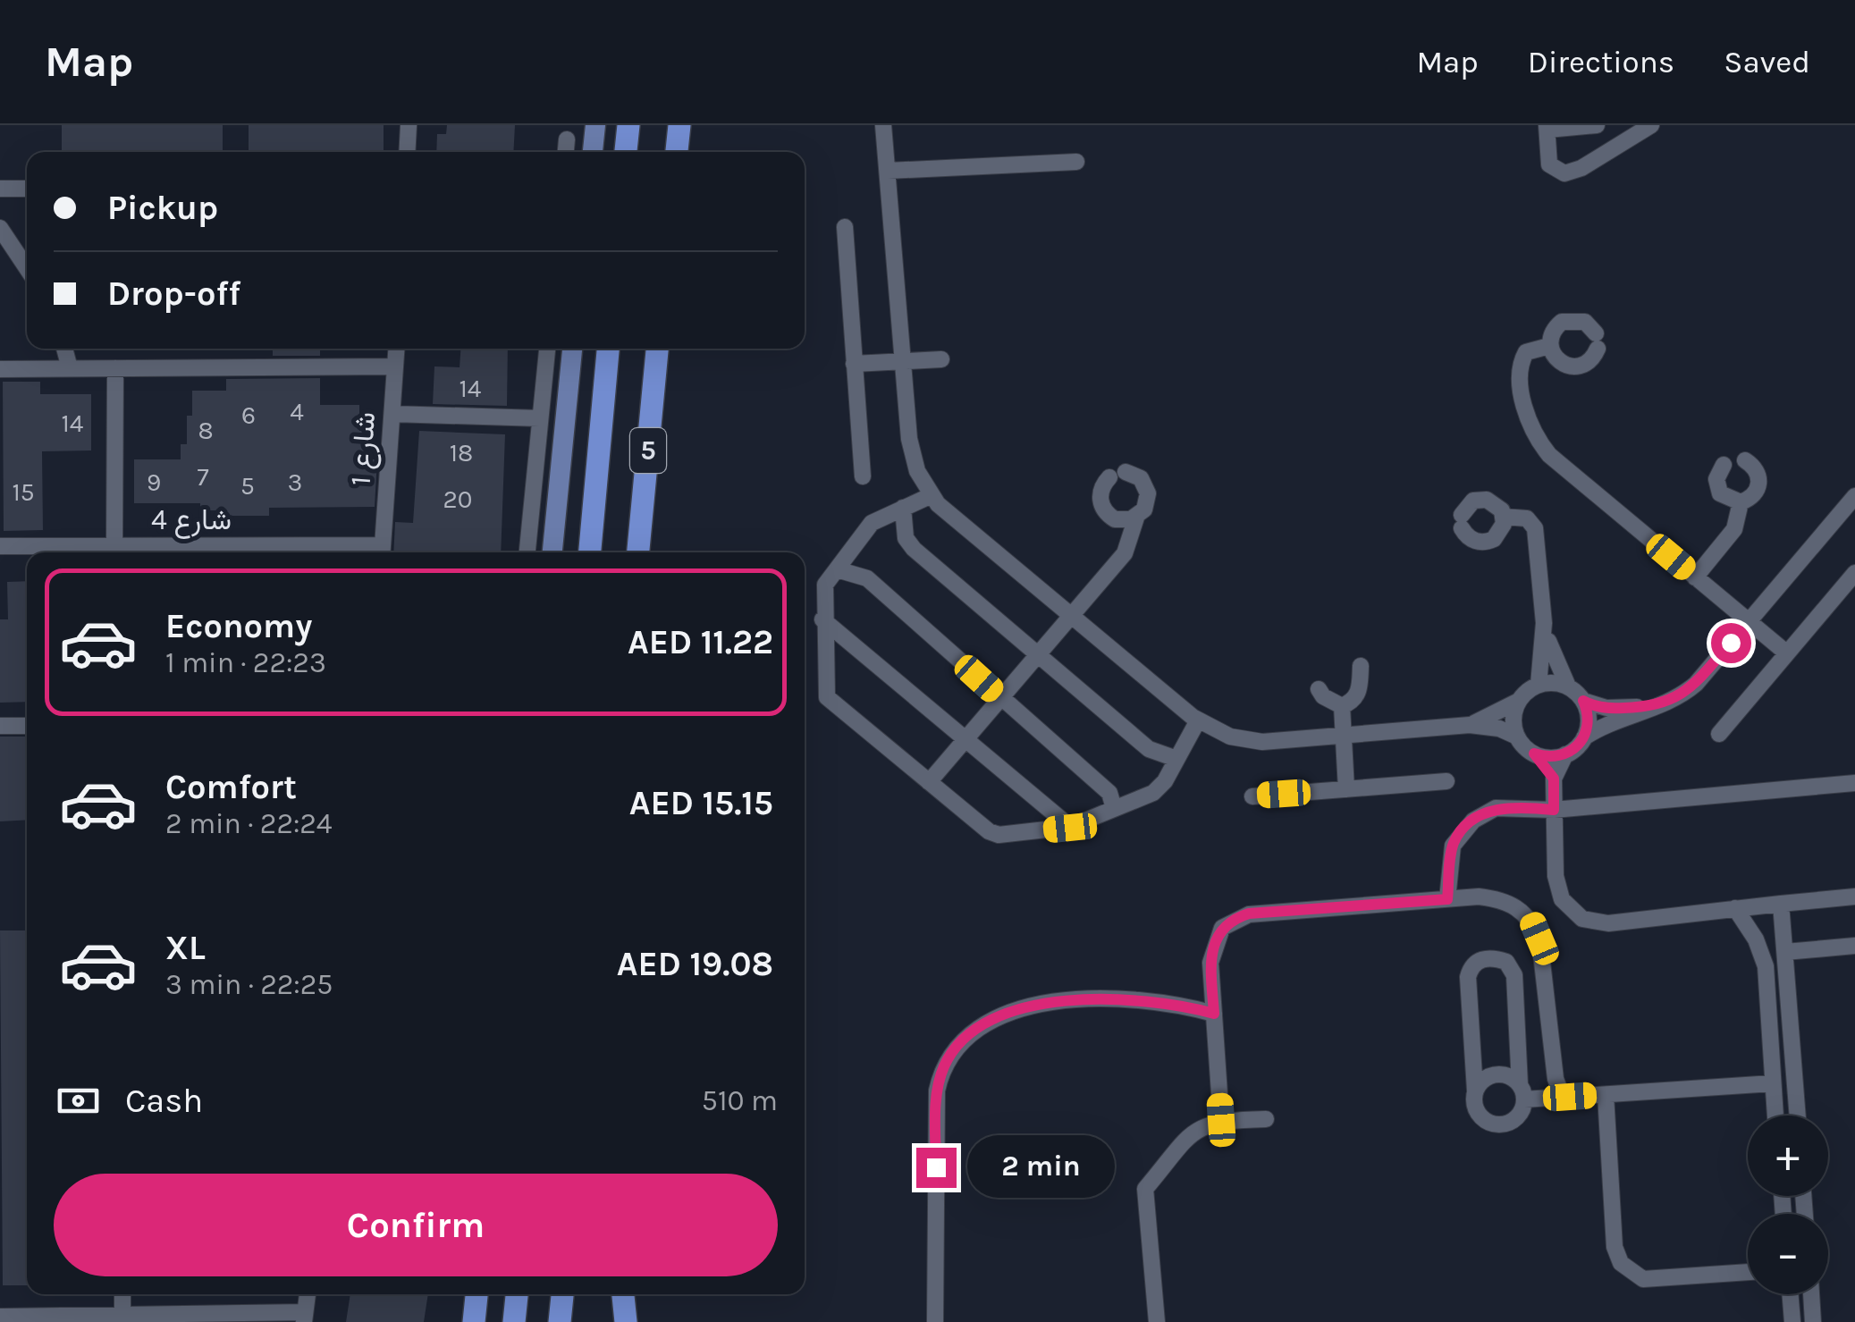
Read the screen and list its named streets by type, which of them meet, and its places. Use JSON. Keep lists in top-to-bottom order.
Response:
{
  "streets": {
    "highway": ["5"],
    "street": ["شارع 1", "شارع 4"]
  },
  "crossings": [
    ["شارع 1", "شارع 4"]
  ],
  "house_numbers": [
    "14",
    "4",
    "6",
    "14",
    "8",
    "18",
    "7",
    "9",
    "3",
    "5",
    "15",
    "20"
  ],
  "page": {
    "header": "Map",
    "nav": ["Map", "Directions", "Saved"],
    "banner": ["Pickup", "Drop-off"],
    "list": [
      {
        "name": "Economy",
        "note": "1 min · 22:23",
        "value": "AED 11.22"
      },
      {
        "name": "Comfort",
        "note": "2 min · 22:24",
        "value": "AED 15.15"
      },
      {
        "name": "XL",
        "note": "3 min · 22:25",
        "value": "AED 19.08"
      }
    ],
    "pay": ["Cash", "510 m"],
    "map_buttons": ["+", "−"],
    "bubble": "2 min",
    "buttons": "Confirm"
  }
}
